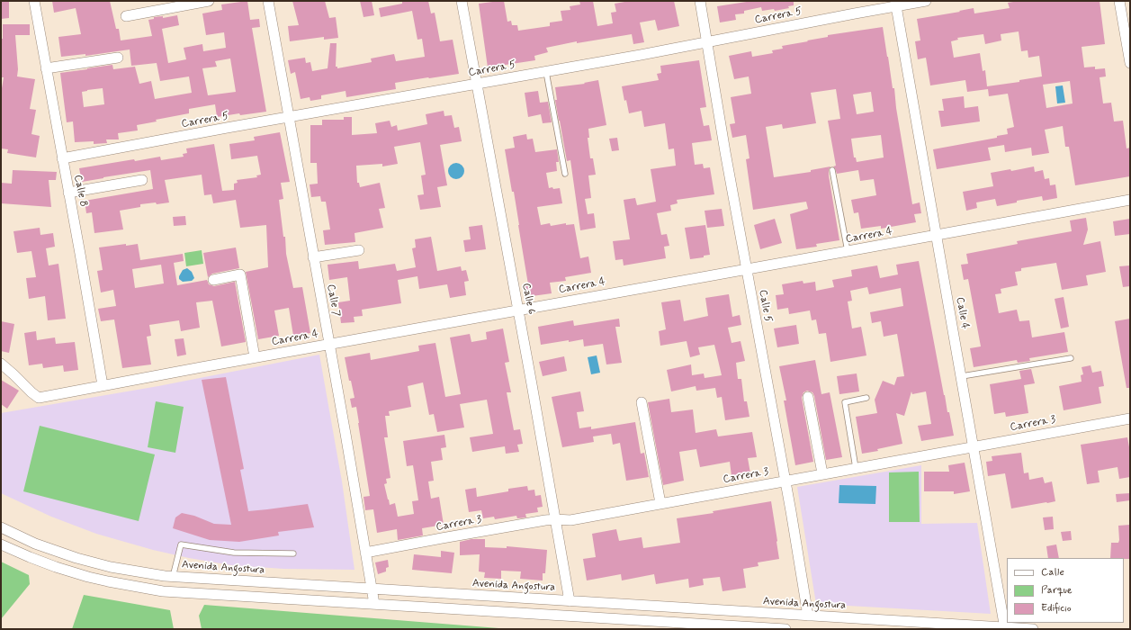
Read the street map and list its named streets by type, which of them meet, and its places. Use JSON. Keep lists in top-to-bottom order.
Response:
{
  "streets": {
    "street": [
      "Carrera 5",
      "Calle 8",
      "Carrera 4",
      "Calle 6",
      "Calle 7",
      "Calle 5",
      "Calle 4",
      "Carrera 3",
      "Avenida Angostura"
    ]
  },
  "crossings": [
    ["Carrera 5", "Calle 8"],
    ["Carrera 5", "Calle 6"],
    ["Carrera 5", "Calle 7"],
    ["Carrera 5", "Calle 5"],
    ["Carrera 5", "Calle 4"],
    ["Calle 8", "Carrera 4"],
    ["Carrera 4", "Calle 6"],
    ["Carrera 4", "Calle 7"],
    ["Carrera 4", "Calle 5"],
    ["Carrera 4", "Calle 4"],
    ["Calle 6", "Carrera 3"],
    ["Calle 6", "Avenida Angostura"],
    ["Calle 7", "Carrera 3"],
    ["Calle 7", "Avenida Angostura"],
    ["Calle 5", "Carrera 3"],
    ["Calle 5", "Avenida Angostura"],
    ["Calle 4", "Carrera 3"],
    ["Calle 4", "Avenida Angostura"]
  ],
  "legend": ["Calle", "Parque", "Edificio"]
}
